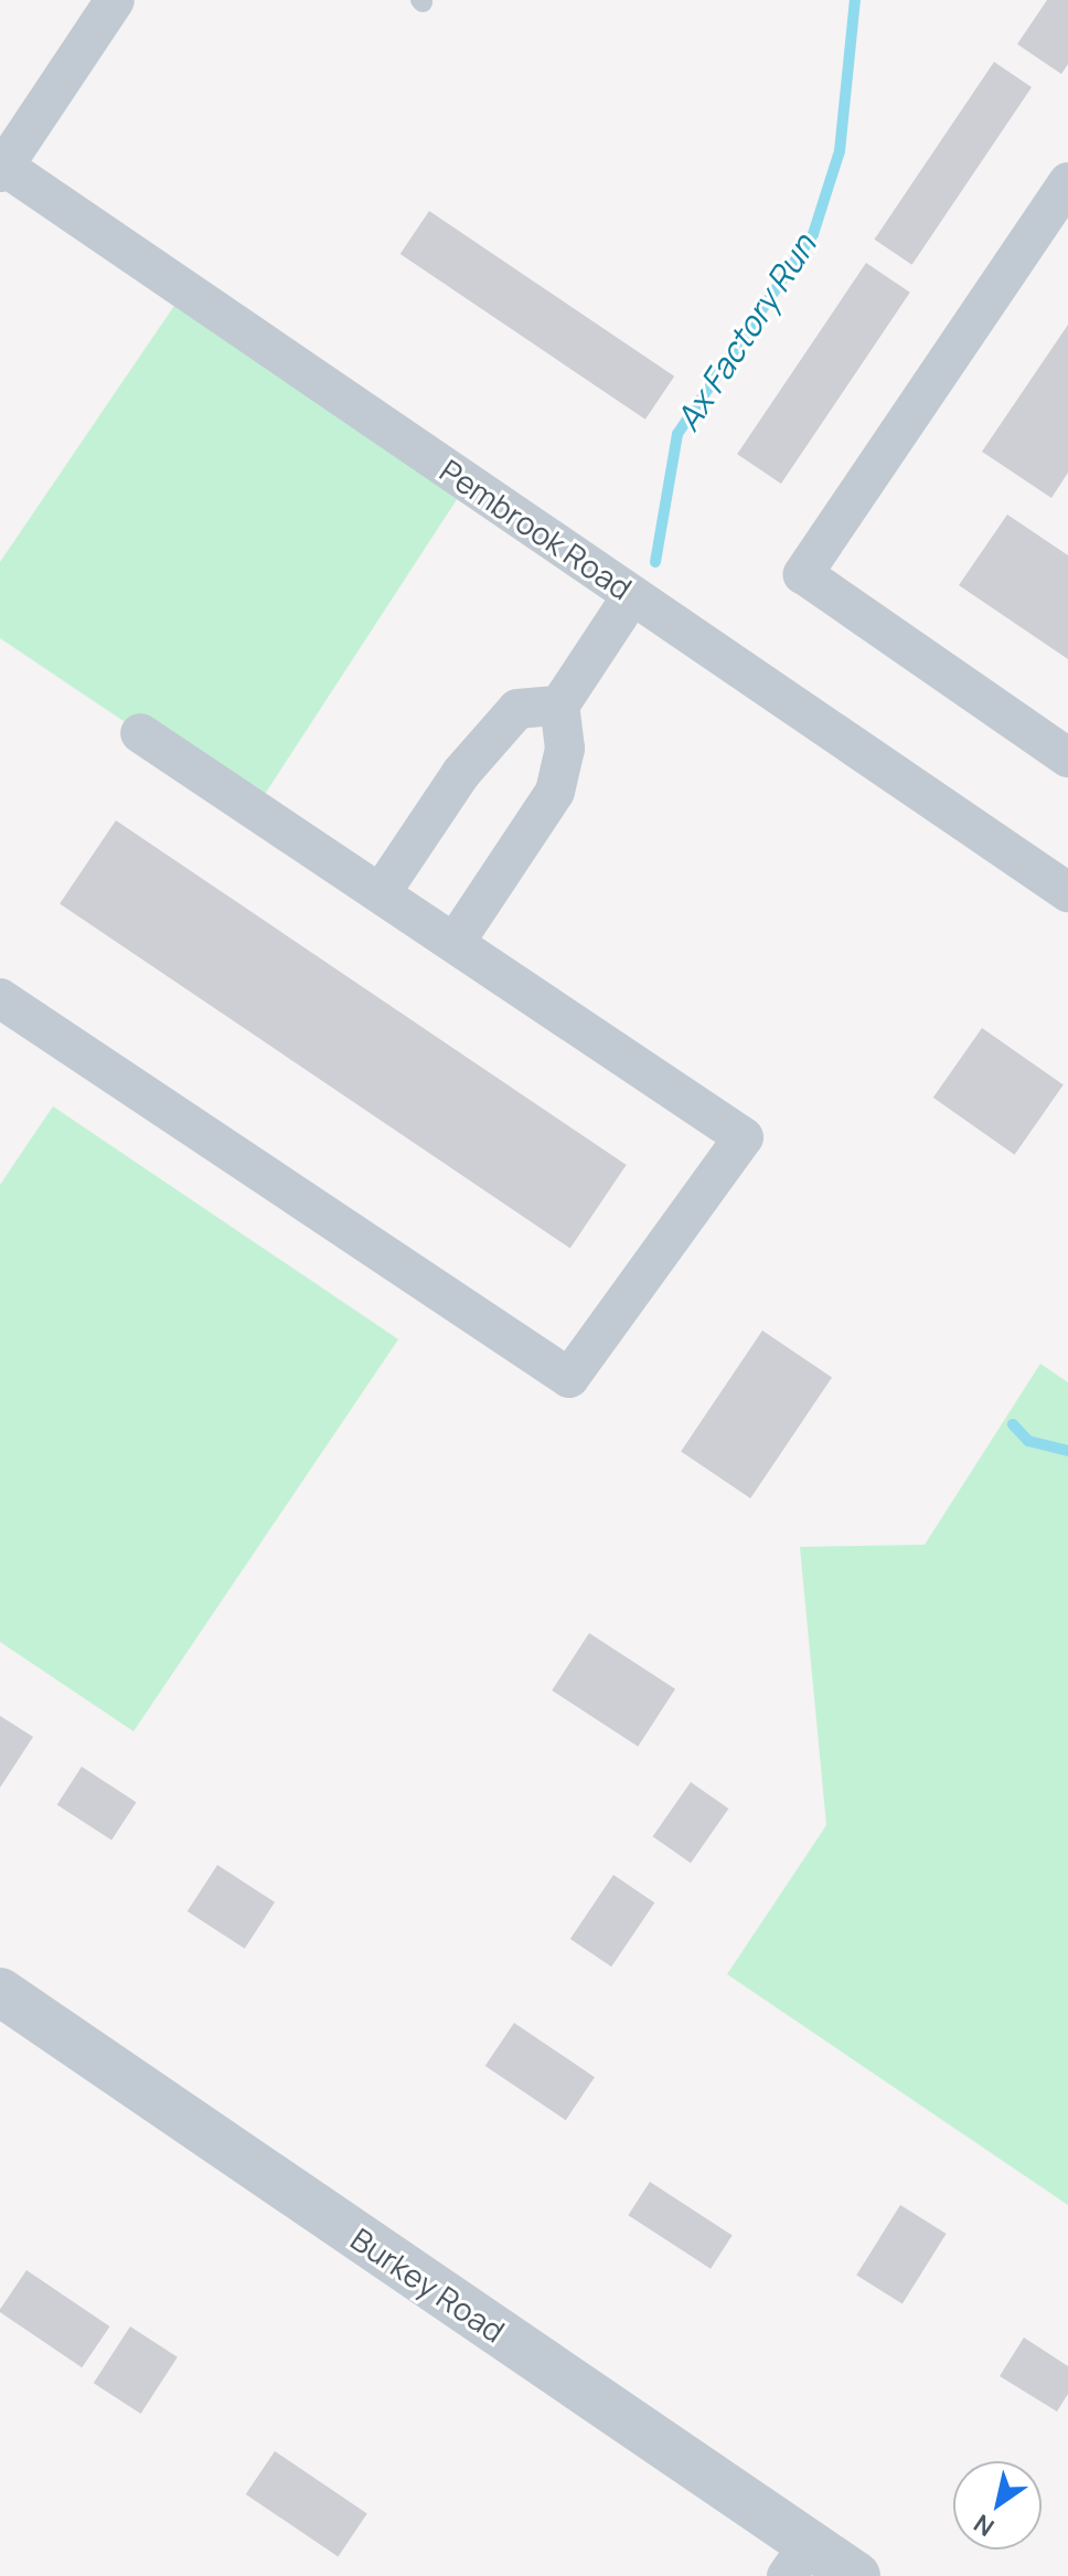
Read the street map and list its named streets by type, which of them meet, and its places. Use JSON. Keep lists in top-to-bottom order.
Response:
{
  "streets": {
    "street": ["Pembrook Road", "Burkey Road"]
  },
  "water": ["Ax Factory Run"],
  "north": "bottom left"
}
